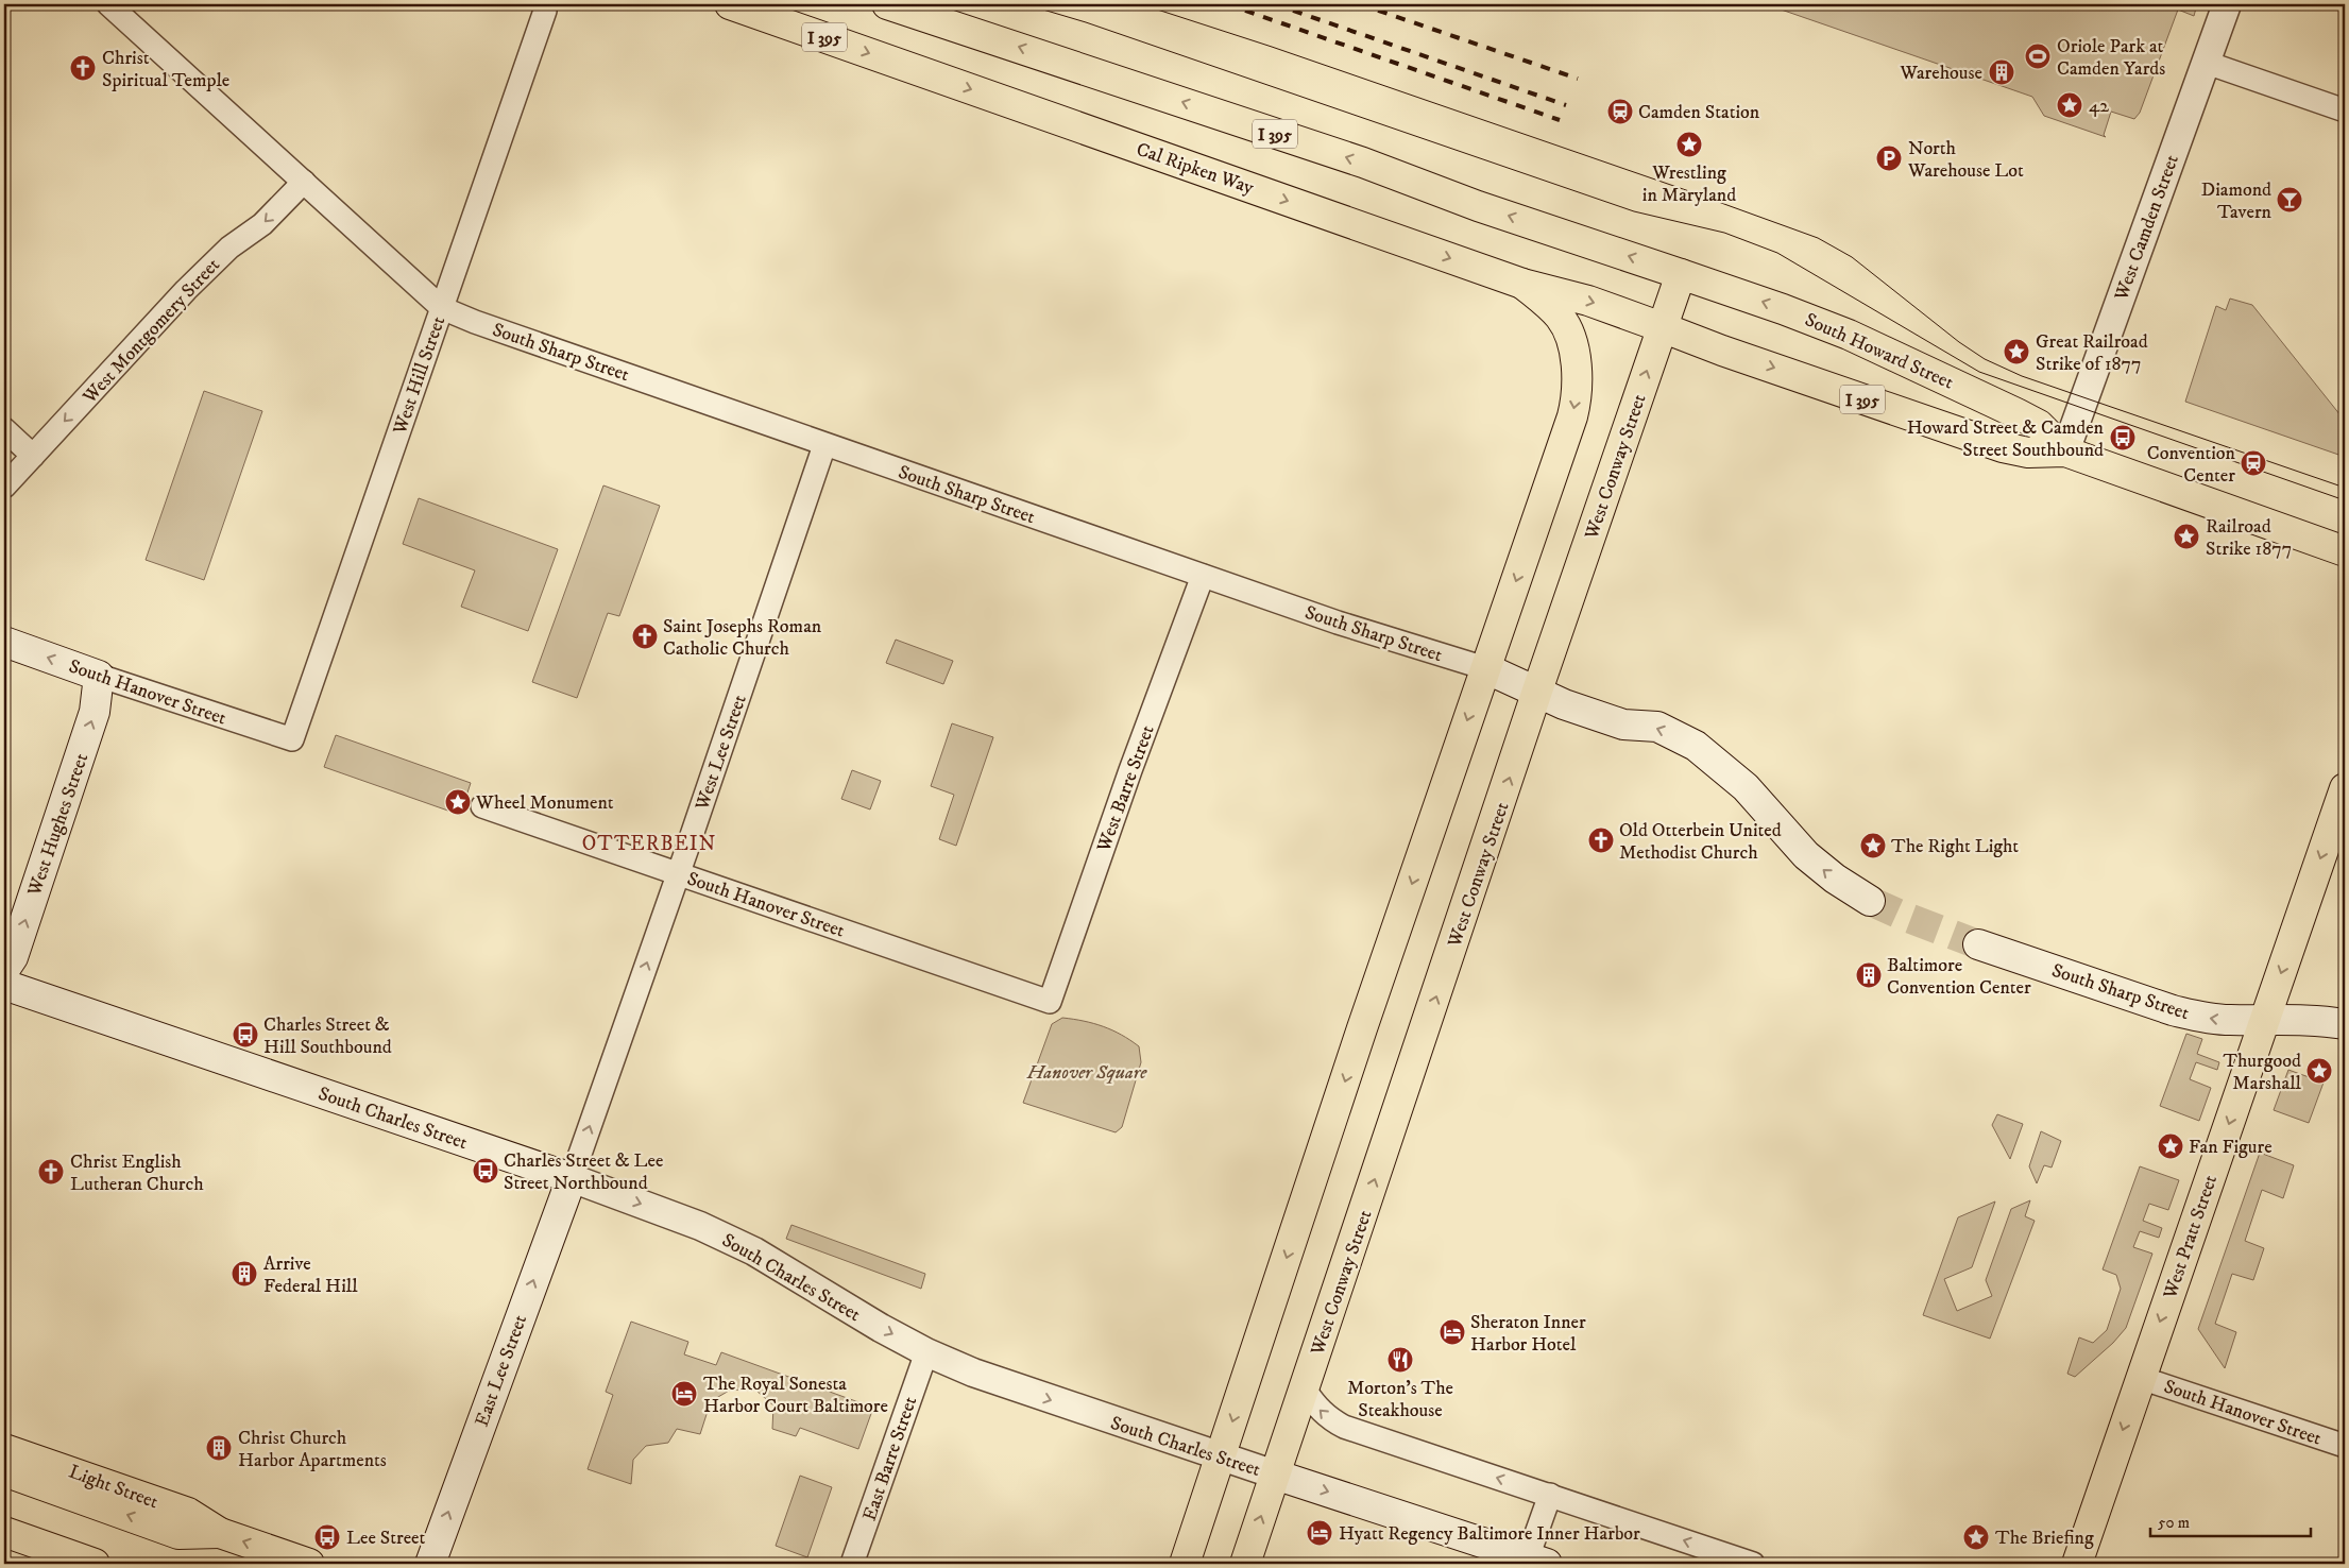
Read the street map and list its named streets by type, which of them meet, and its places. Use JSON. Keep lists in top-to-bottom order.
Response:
{
  "streets": {
    "main road": [
      "I 395",
      "Cal Ripken Way",
      "South Howard Street",
      "South Sharp Street",
      "West Conway Street",
      "South Hanover Street",
      "West Hughes Street",
      "South Charles Street",
      "West Pratt Street",
      "East Lee Street",
      "Light Street"
    ],
    "street": [
      "West Camden Street",
      "West Montgomery Street",
      "West Hill Street",
      "West Lee Street",
      "West Barre Street",
      "East Barre Street"
    ]
  },
  "crossings": [
    ["I 395", "South Howard Street"],
    ["I 395", "West Conway Street"],
    ["Cal Ripken Way", "South Howard Street"],
    ["Cal Ripken Way", "West Conway Street"],
    ["West Camden Street", "South Howard Street"],
    ["West Montgomery Street", "South Sharp Street"],
    ["South Howard Street", "West Conway Street"],
    ["South Sharp Street", "West Hill Street"],
    ["South Sharp Street", "West Conway Street"],
    ["South Sharp Street", "West Lee Street"],
    ["South Sharp Street", "West Barre Street"],
    ["South Sharp Street", "West Pratt Street"],
    ["West Hill Street", "South Hanover Street"],
    ["West Conway Street", "South Charles Street"],
    ["South Hanover Street", "West Lee Street"],
    ["South Hanover Street", "West Barre Street"],
    ["South Hanover Street", "West Hughes Street"],
    ["South Hanover Street", "West Pratt Street"],
    ["West Lee Street", "South Charles Street"],
    ["West Lee Street", "East Lee Street"],
    ["South Charles Street", "East Lee Street"],
    ["South Charles Street", "East Barre Street"]
  ],
  "one_way": [
    "West Montgomery Street",
    "West Lee Street",
    "West Hughes Street",
    "South Charles Street",
    "West Pratt Street",
    "East Lee Street"
  ],
  "districts": ["OTTERBEIN"],
  "parks": ["Hanover Square"],
  "places": {
    "sports": ["Oriole Park at Camden Yards"],
    "church": [
      "Christ Spiritual Temple",
      "Saint Josephs Roman Catholic Church",
      "Old Otterbein United Methodist Church",
      "Christ English Lutheran Church"
    ],
    "building": [
      "Warehouse",
      "Baltimore Convention Center",
      "Arrive Federal Hill",
      "Christ Church Harbor Apartments"
    ],
    "place": [
      "42",
      "Wrestling in Maryland",
      "Great Railroad Strike of 1877",
      "Railroad Strike 1877",
      "Wheel Monument",
      "The Right Light",
      "Thurgood Marshall",
      "Fan Figure",
      "The Briefing"
    ],
    "station": ["Camden Station", "Convention Center"],
    "parking": ["North Warehouse Lot"],
    "bar": ["Diamond Tavern"],
    "bus stop": [
      "Howard Street & Camden Street Southbound",
      "Charles Street & Hill Southbound",
      "Charles Street & Lee Street Northbound",
      "Lee Street"
    ],
    "hotel": ["Sheraton Inner Harbor Hotel", "The Royal Sonesta Harbor Court Baltimore", "Hyatt Regency Baltimore Inner Harbor"],
    "restaurant": ["Morton's The Steakhouse"]
  },
  "scale_bar": "50 m"
}
